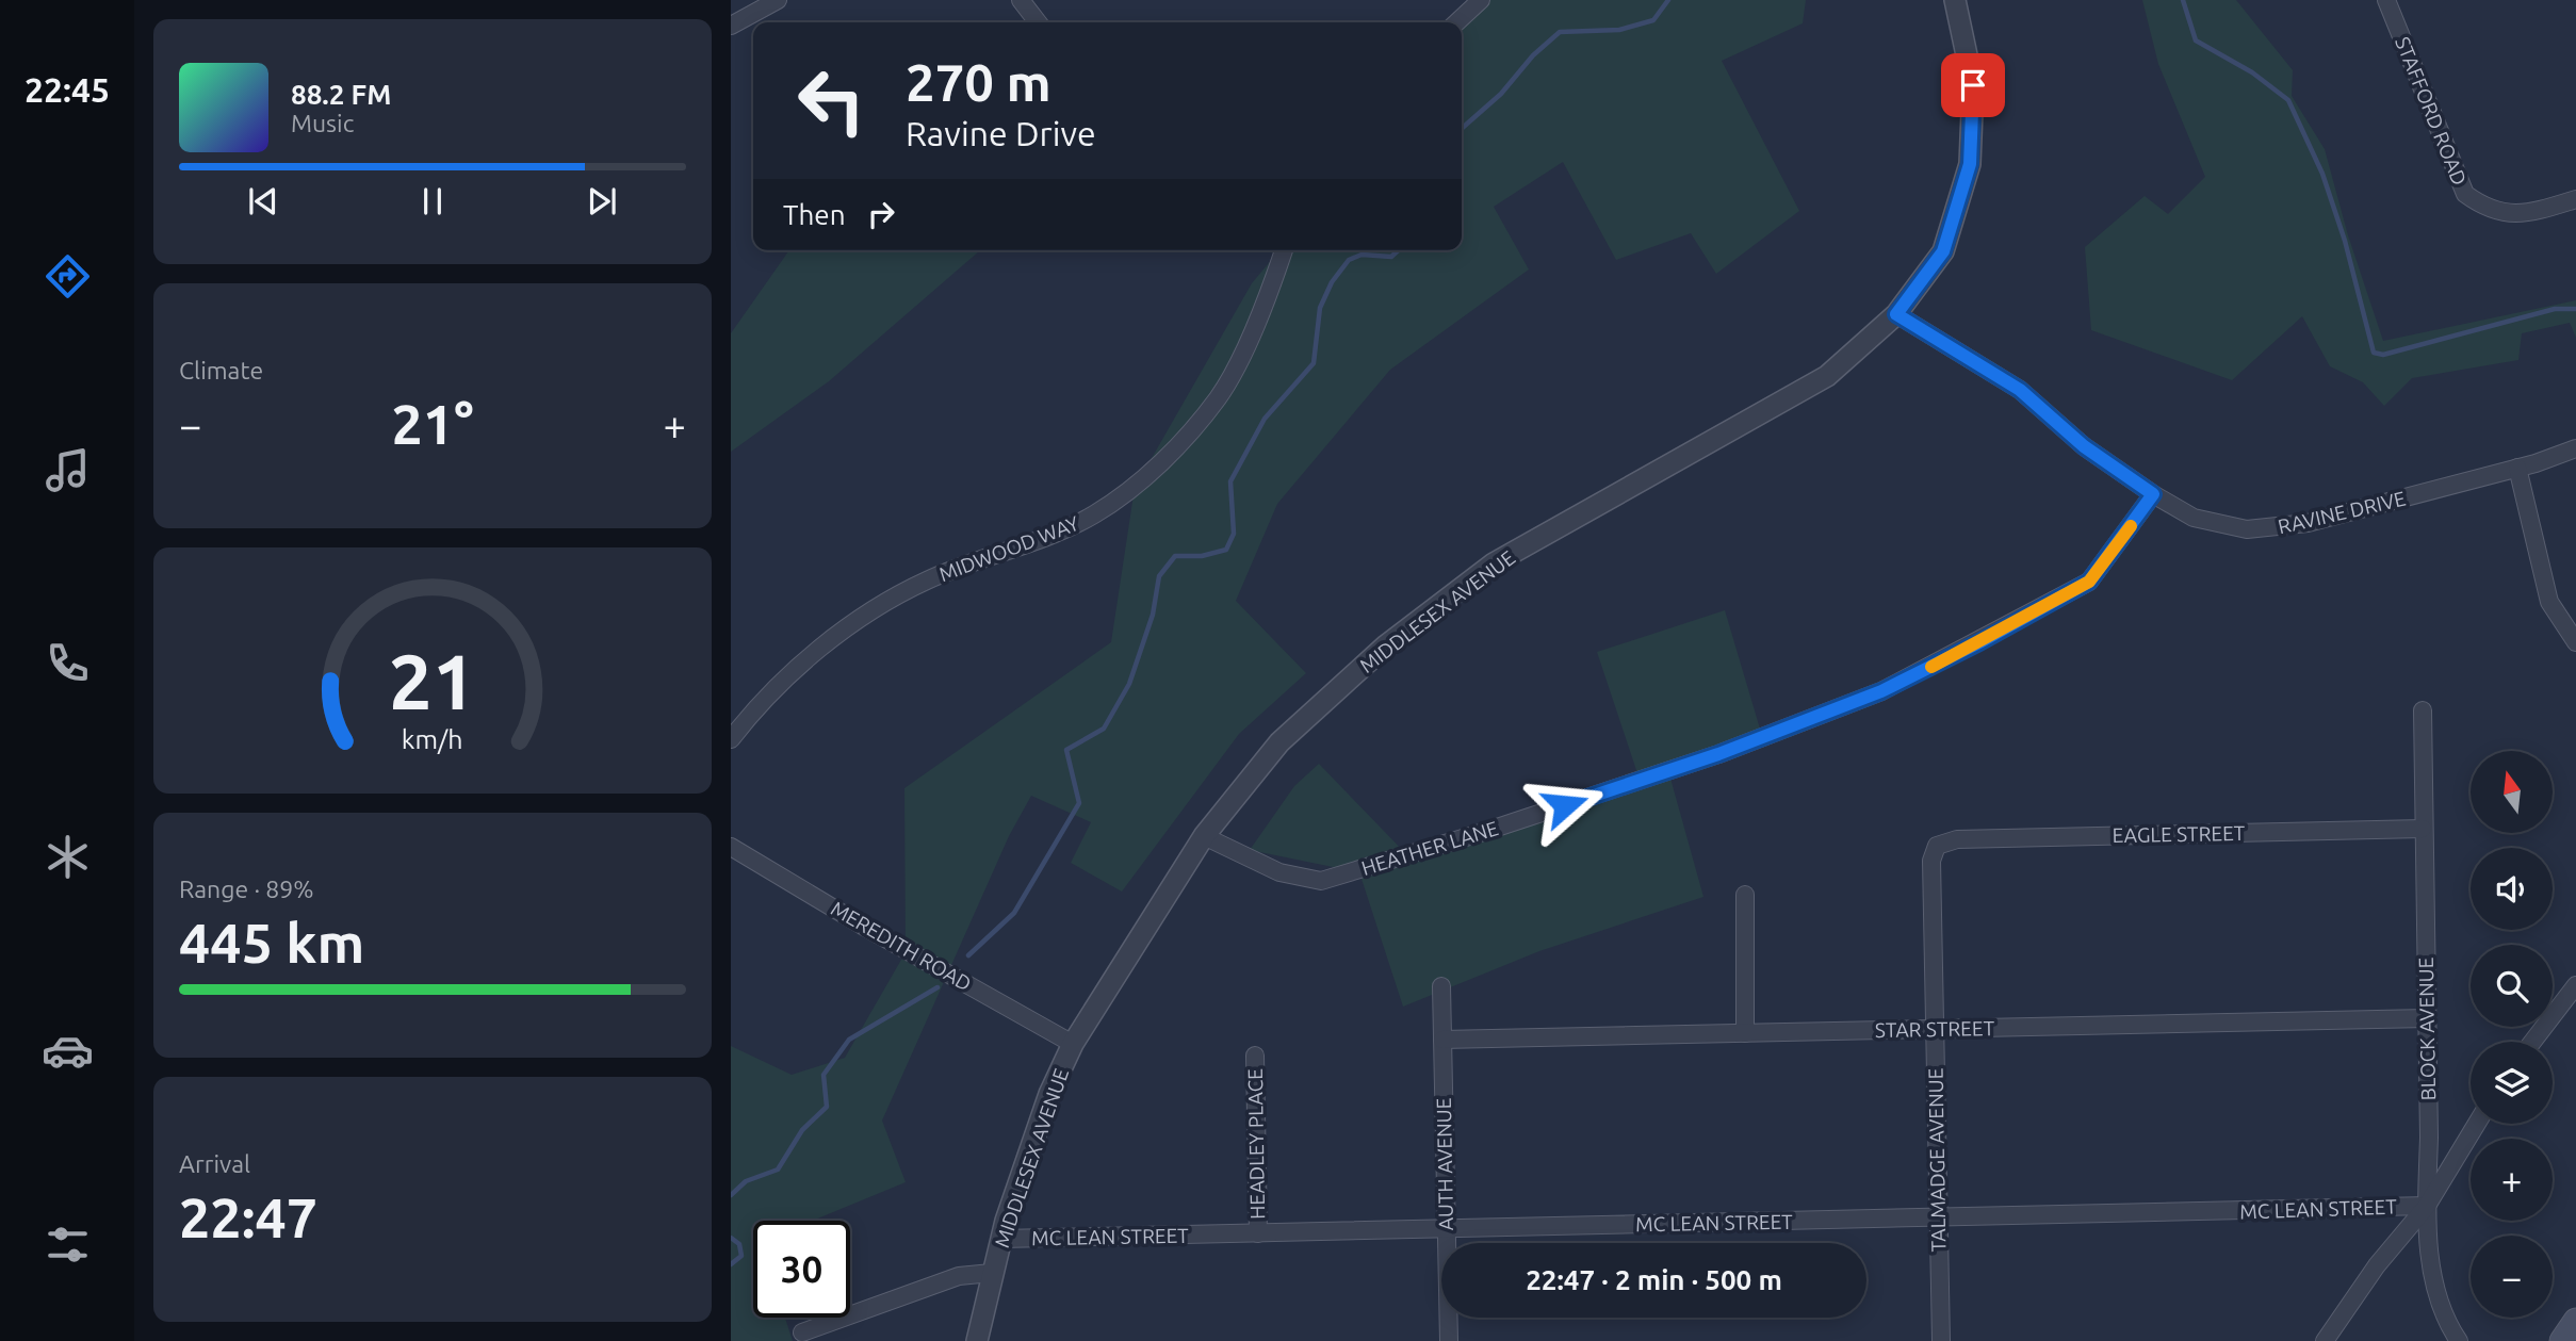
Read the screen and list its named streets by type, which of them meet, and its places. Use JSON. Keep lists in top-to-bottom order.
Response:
{
  "streets": {
    "street": [
      "STAFFORD ROAD",
      "RAVINE DRIVE",
      "MIDWOOD WAY",
      "MIDDLESEX AVENUE",
      "EAGLE STREET",
      "HEATHER LANE",
      "MEREDITH ROAD",
      "STAR STREET",
      "BLOCK AVENUE",
      "HEADLEY PLACE",
      "TALMADGE AVENUE",
      "AUTH AVENUE",
      "MC LEAN STREET"
    ]
  },
  "crossings": [
    ["RAVINE DRIVE", "MIDDLESEX AVENUE"],
    ["RAVINE DRIVE", "HEATHER LANE"],
    ["MIDDLESEX AVENUE", "HEATHER LANE"],
    ["MIDDLESEX AVENUE", "MEREDITH ROAD"],
    ["MIDDLESEX AVENUE", "MC LEAN STREET"],
    ["EAGLE STREET", "BLOCK AVENUE"],
    ["EAGLE STREET", "TALMADGE AVENUE"],
    ["STAR STREET", "BLOCK AVENUE"],
    ["STAR STREET", "TALMADGE AVENUE"],
    ["STAR STREET", "AUTH AVENUE"],
    ["BLOCK AVENUE", "MC LEAN STREET"],
    ["HEADLEY PLACE", "MC LEAN STREET"],
    ["TALMADGE AVENUE", "MC LEAN STREET"],
    ["AUTH AVENUE", "MC LEAN STREET"]
  ],
  "north": "top",
  "page": {
    "tabs": "22:45",
    "turn": ["270 m", "Ravine Drive"],
    "song": ["88.2 FM", "Music"],
    "then": "Then",
    "tile": [
      "Climate",
      ["Range · 89%", "445 km"],
      ["Arrival", "22:47"]
    ],
    "heat": ["−", "21°", "+"],
    "map_buttons": ["+", "−"],
    "limit": "30",
    "trip": "22:47 · 2 min · 500 m",
    "gauge": ["21", "km/h"]
  }
}
